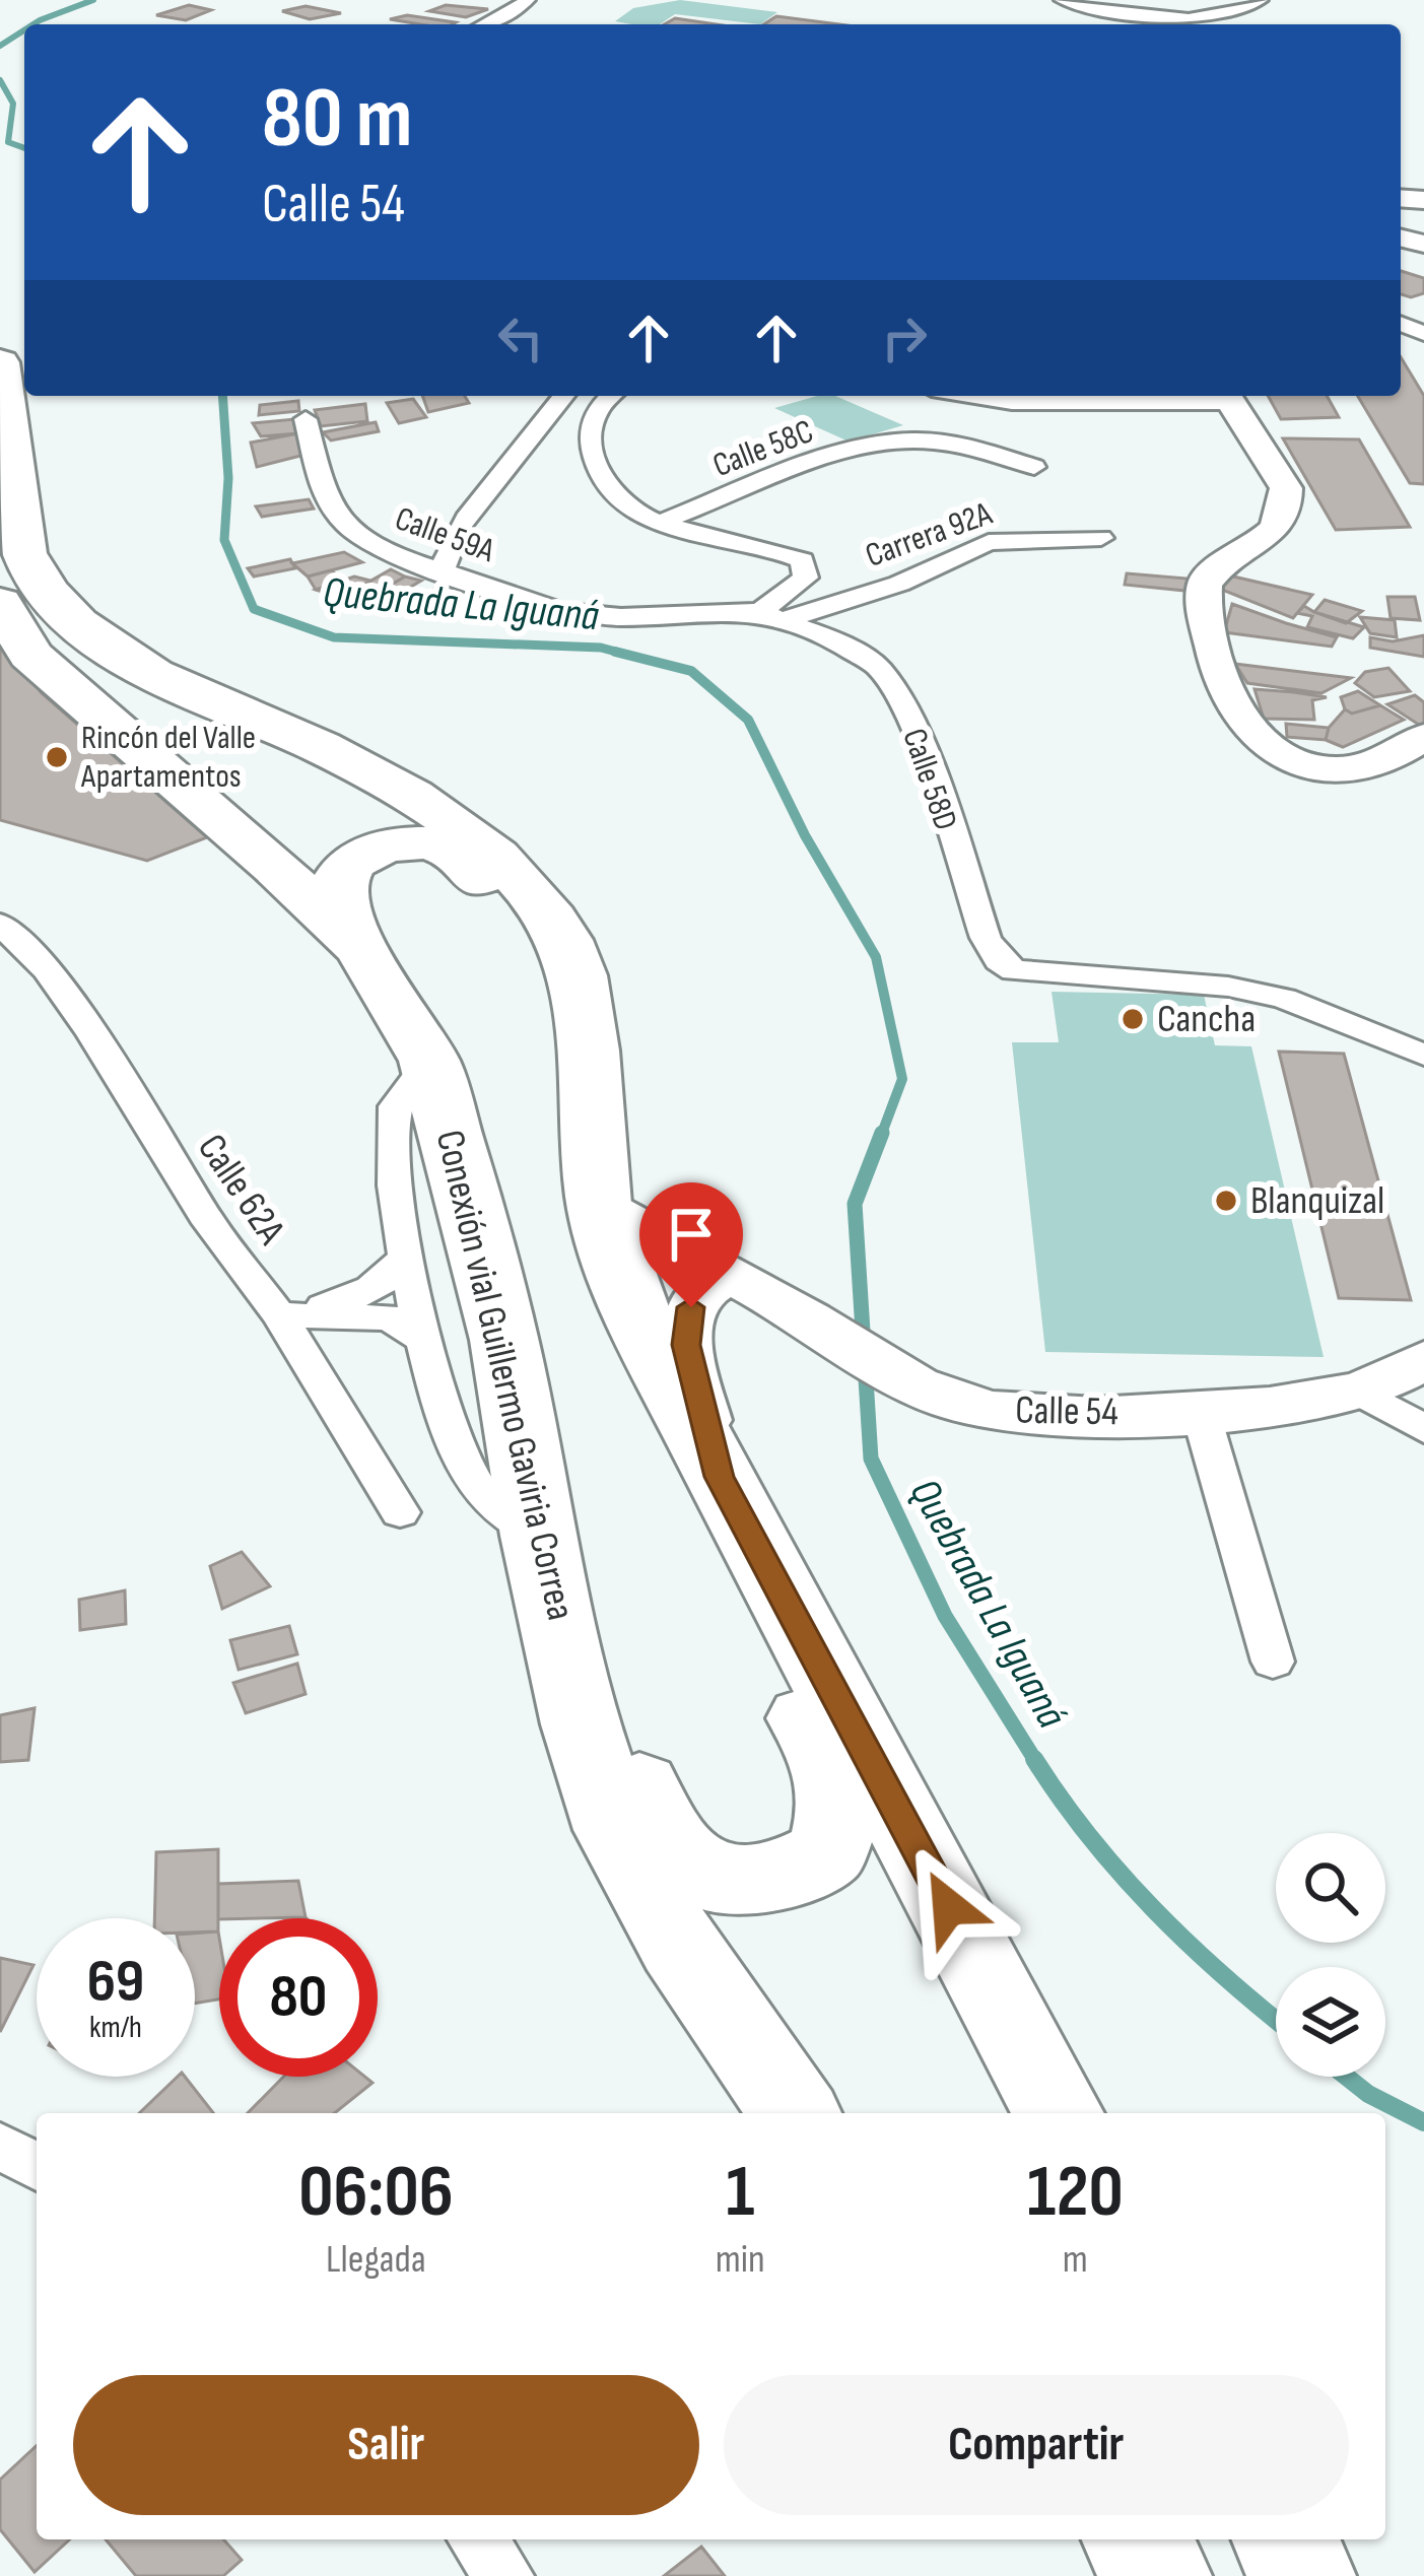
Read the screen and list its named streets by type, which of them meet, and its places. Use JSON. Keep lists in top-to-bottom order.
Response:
{
  "streets": {
    "highway": ["Conexión vial Guillermo Gaviria Correa"],
    "street": [
      "Calle 58C",
      "Calle 59A",
      "Carrera 92A",
      "Calle 58D",
      "Calle 62A",
      "Calle 54"
    ]
  },
  "crossings": [
    ["Calle 58C", "Calle 59A"],
    ["Calle 58C", "Carrera 92A"],
    ["Calle 58C", "Calle 58D"],
    ["Calle 59A", "Carrera 92A"],
    ["Calle 59A", "Calle 58D"],
    ["Carrera 92A", "Calle 58D"]
  ],
  "water": ["Quebrada La Iguaná"],
  "places": ["Rincón del Valle Apartamentos", "Cancha", "Blanquizal"],
  "page": {
    "turn": ["80 m", "Calle 54"],
    "speed": "69 km/h",
    "limit": "80",
    "eta": [
      "06:06",
      "Llegada",
      "1",
      "min",
      "120",
      "m"
    ],
    "buttons": ["Salir", "Compartir"]
  }
}
